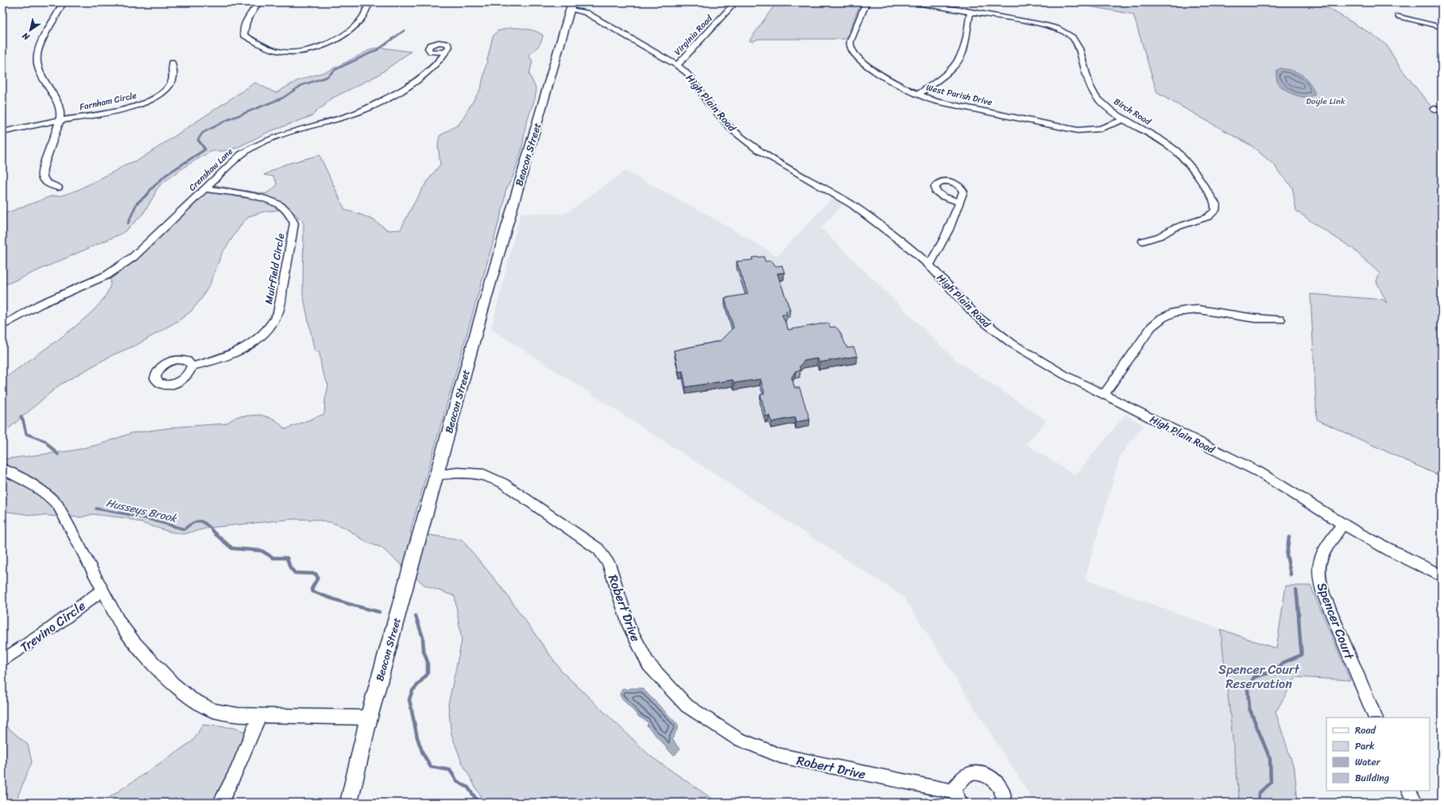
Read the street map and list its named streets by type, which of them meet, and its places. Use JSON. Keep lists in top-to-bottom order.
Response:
{
  "streets": {
    "main road": ["Beacon Street"],
    "street": [
      "Virginia Road",
      "West Parish Drive",
      "Farnham Circle",
      "High Plain Road",
      "Birch Road",
      "Crenshaw Lane",
      "Muirfield Circle",
      "Robert Drive",
      "Spencer Court",
      "Trevino Circle"
    ]
  },
  "crossings": [
    ["Virginia Road", "High Plain Road"],
    ["West Parish Drive", "Birch Road"],
    ["High Plain Road", "Beacon Street"],
    ["High Plain Road", "Spencer Court"],
    ["Beacon Street", "Robert Drive"],
    ["Crenshaw Lane", "Muirfield Circle"]
  ],
  "water": ["Husseys Brook"],
  "parks": ["Doyle Link", "Spencer Court Reservation"],
  "legend": [
    "Road",
    "Park",
    "Water",
    "Building"
  ],
  "north": "bottom left"
}
